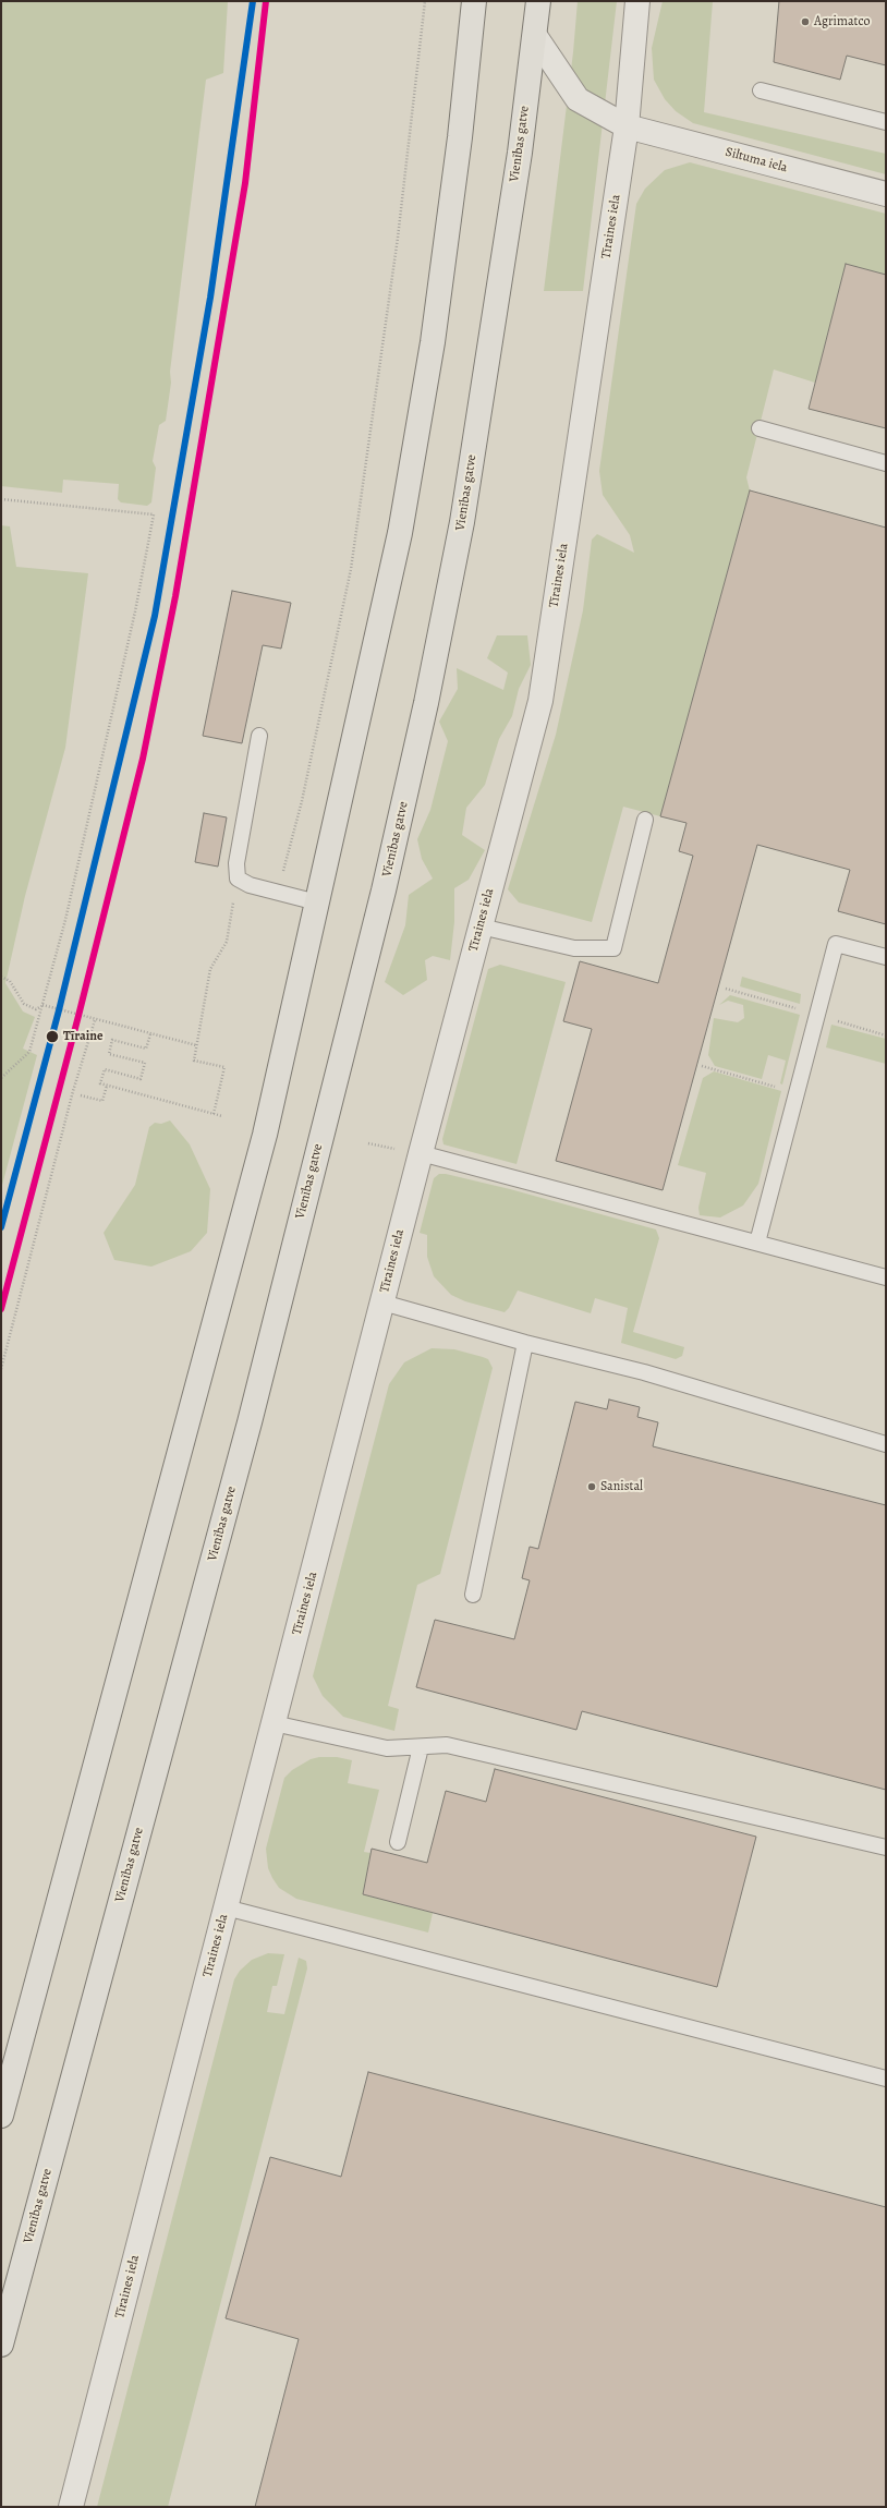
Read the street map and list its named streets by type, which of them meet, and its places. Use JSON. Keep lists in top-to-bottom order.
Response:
{
  "streets": {
    "highway": ["Vienības gatve"],
    "street": ["Siltuma iela", "Tīraines iela"]
  },
  "crossings": [
    ["Vienības gatve", "Siltuma iela"],
    ["Siltuma iela", "Tīraines iela"]
  ],
  "places": ["Agrimatco", "Tīraine", "Sanistal"]
}
